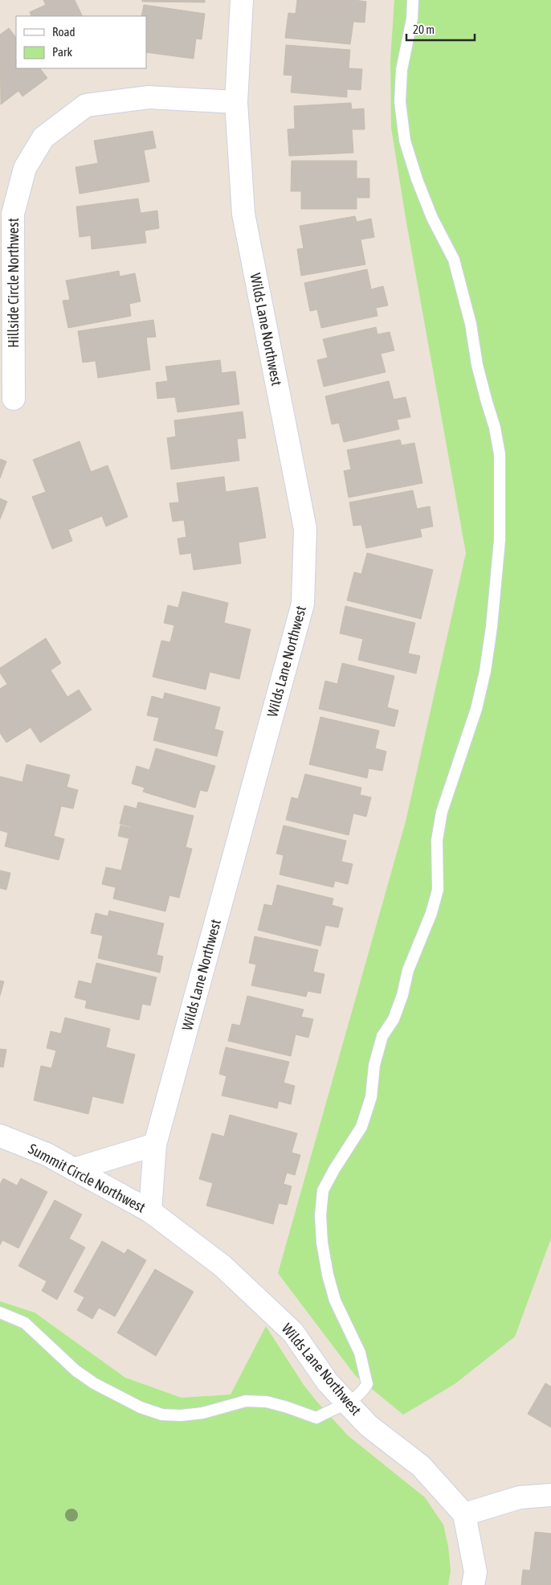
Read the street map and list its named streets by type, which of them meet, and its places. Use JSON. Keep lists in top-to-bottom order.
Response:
{
  "streets": {
    "street": ["Hillside Circle Northwest", "Wilds Lane Northwest", "Summit Circle Northwest"]
  },
  "crossings": [
    ["Hillside Circle Northwest", "Wilds Lane Northwest"],
    ["Wilds Lane Northwest", "Summit Circle Northwest"]
  ],
  "legend": ["Road", "Park"],
  "scale_bar": "20 m"
}
